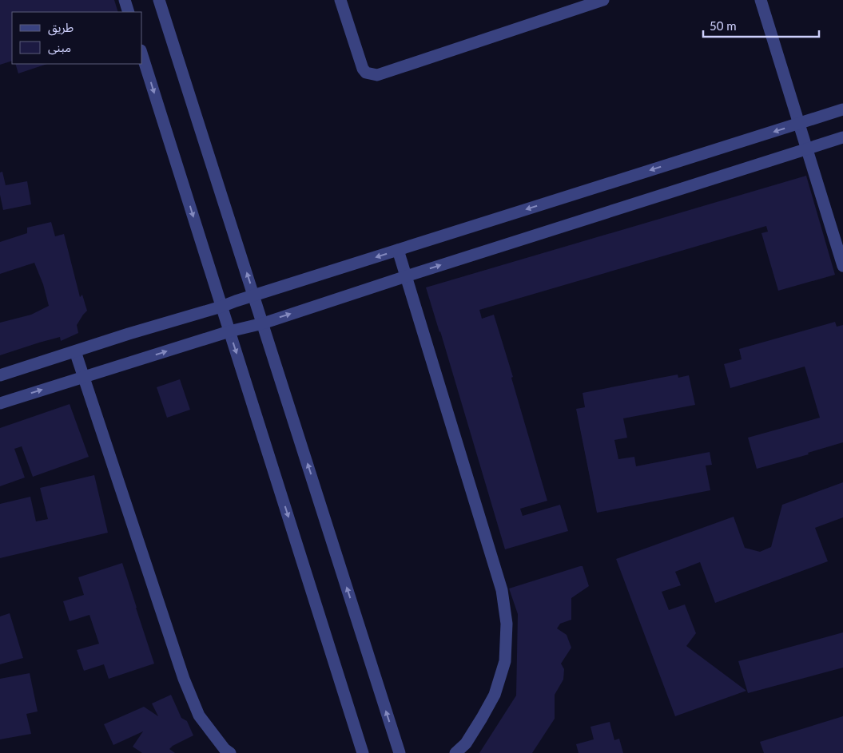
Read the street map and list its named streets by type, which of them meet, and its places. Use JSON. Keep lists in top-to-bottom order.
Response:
{
  "legend": ["طريق", "مبنى"],
  "scale_bar": "50 m"
}
